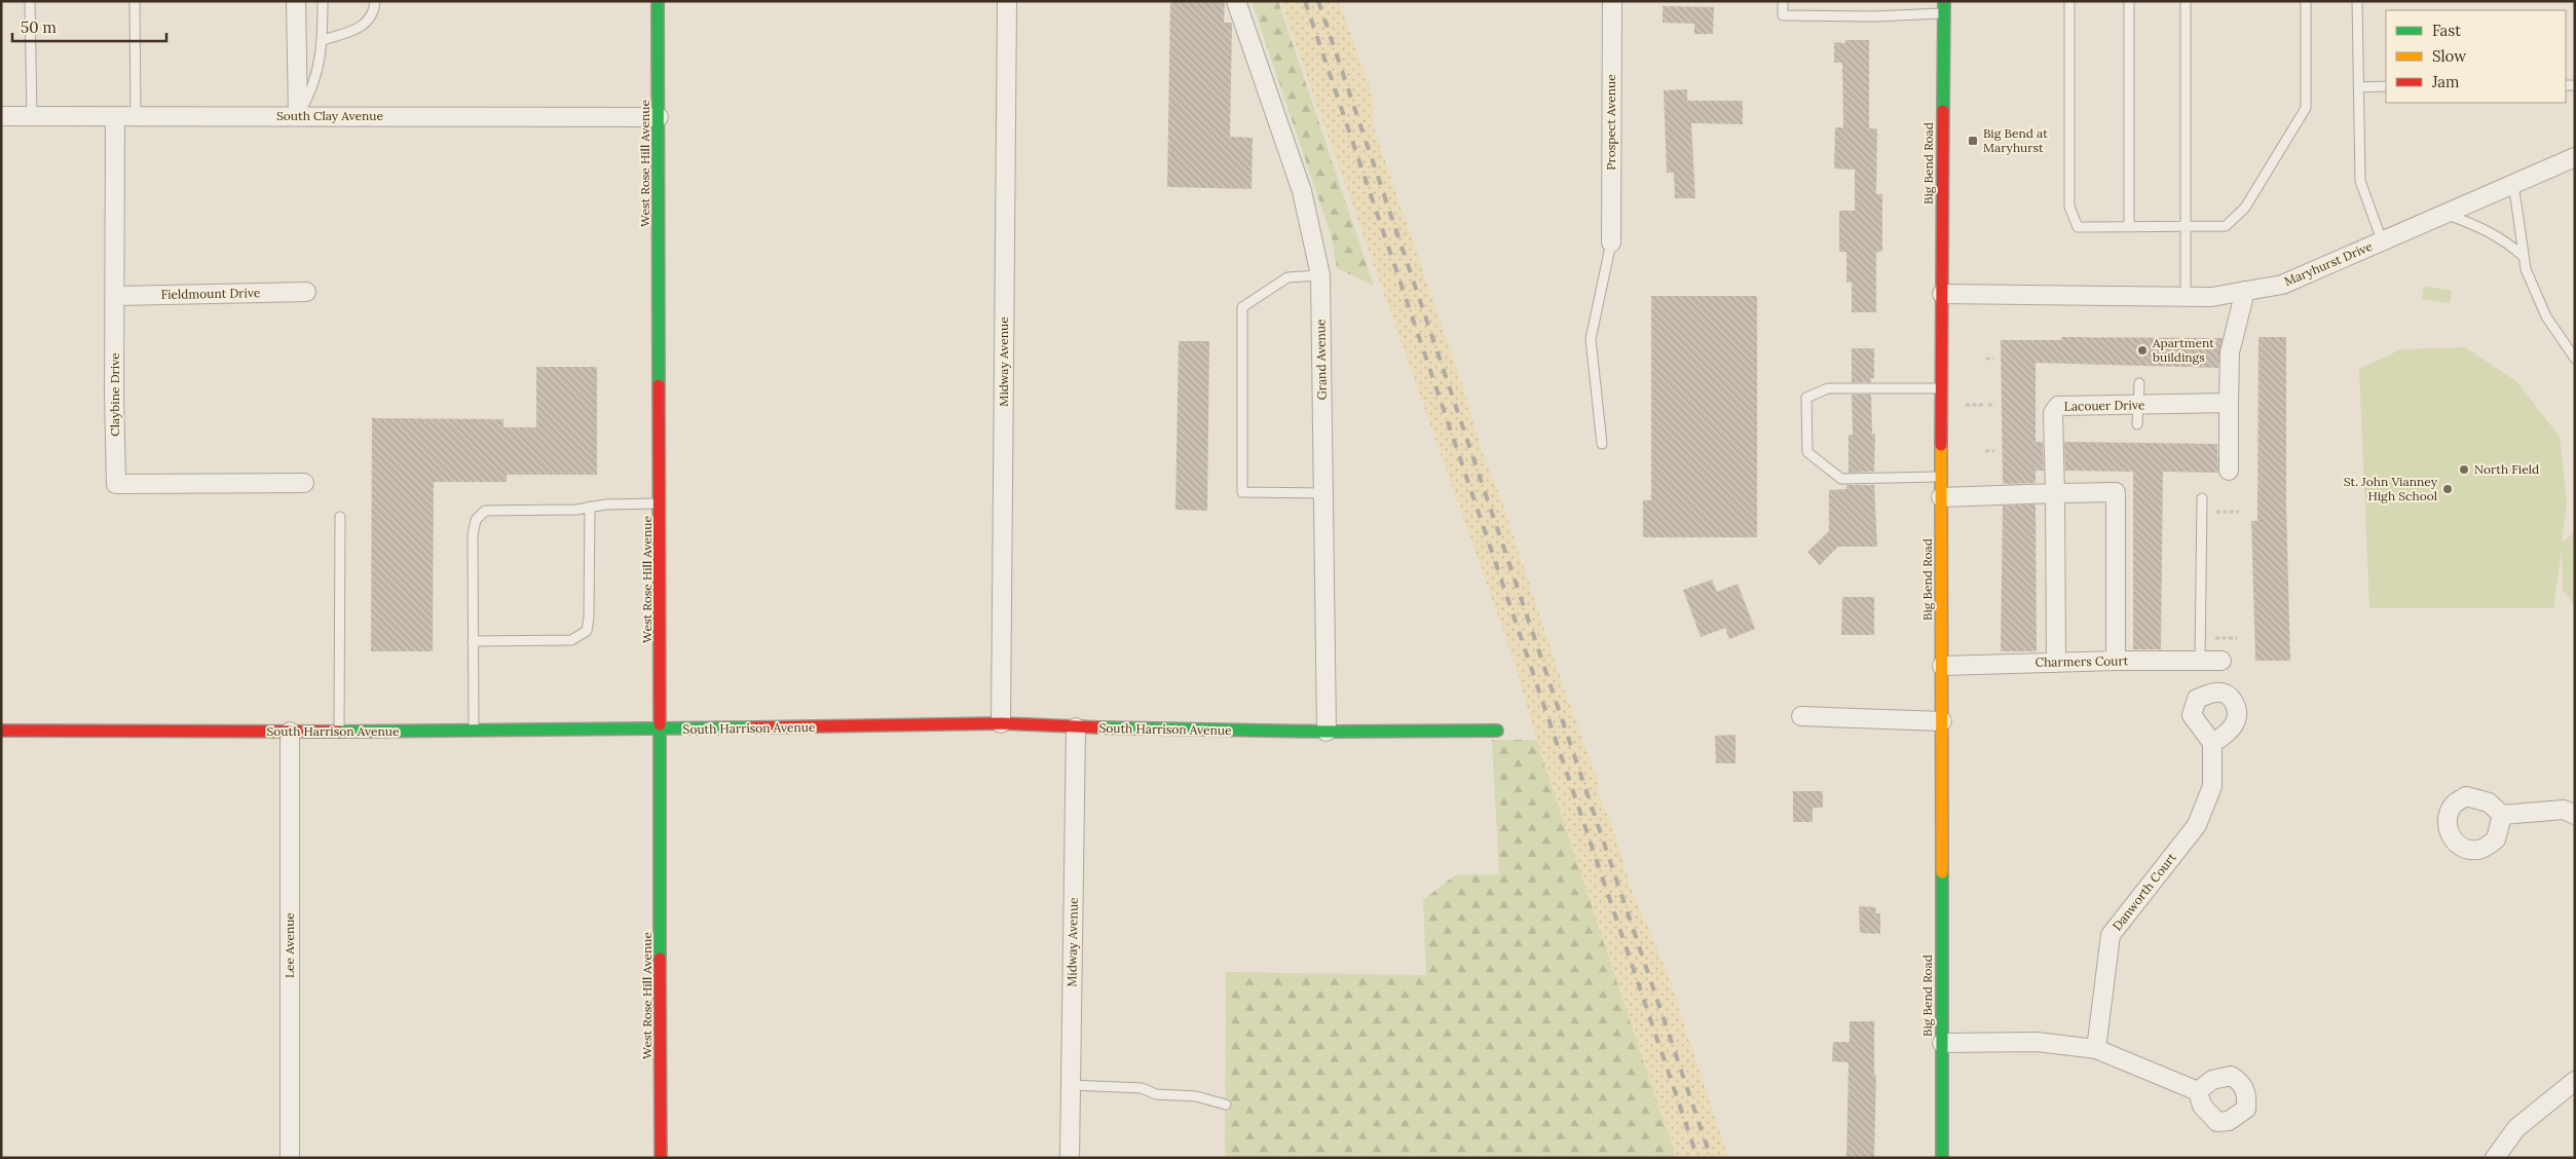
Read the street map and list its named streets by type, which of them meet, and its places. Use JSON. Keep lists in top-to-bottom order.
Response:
{
  "streets": {
    "street": [
      "South Clay Avenue",
      "Prospect Avenue",
      "West Rose Hill Avenue",
      "Big Bend Road",
      "Maryhurst Drive",
      "Fieldmount Drive",
      "Grand Avenue",
      "Midway Avenue",
      "Claybine Drive",
      "Lacouer Drive",
      "Charmers Court",
      "South Harrison Avenue",
      "Danworth Court",
      "Lee Avenue"
    ]
  },
  "crossings": [
    ["South Clay Avenue", "West Rose Hill Avenue"],
    ["South Clay Avenue", "Claybine Drive"],
    ["West Rose Hill Avenue", "South Harrison Avenue"],
    ["Big Bend Road", "Maryhurst Drive"],
    ["Big Bend Road", "Charmers Court"],
    ["Fieldmount Drive", "Claybine Drive"],
    ["Grand Avenue", "South Harrison Avenue"],
    ["Midway Avenue", "South Harrison Avenue"],
    ["South Harrison Avenue", "Lee Avenue"]
  ],
  "places": {
    "transit": ["Big Bend at Maryhurst"],
    "other": ["Apartment buildings", "North Field", "St. John Vianney High School"]
  },
  "legend": ["Fast", "Slow", "Jam"],
  "scale_bar": "50 m"
}
